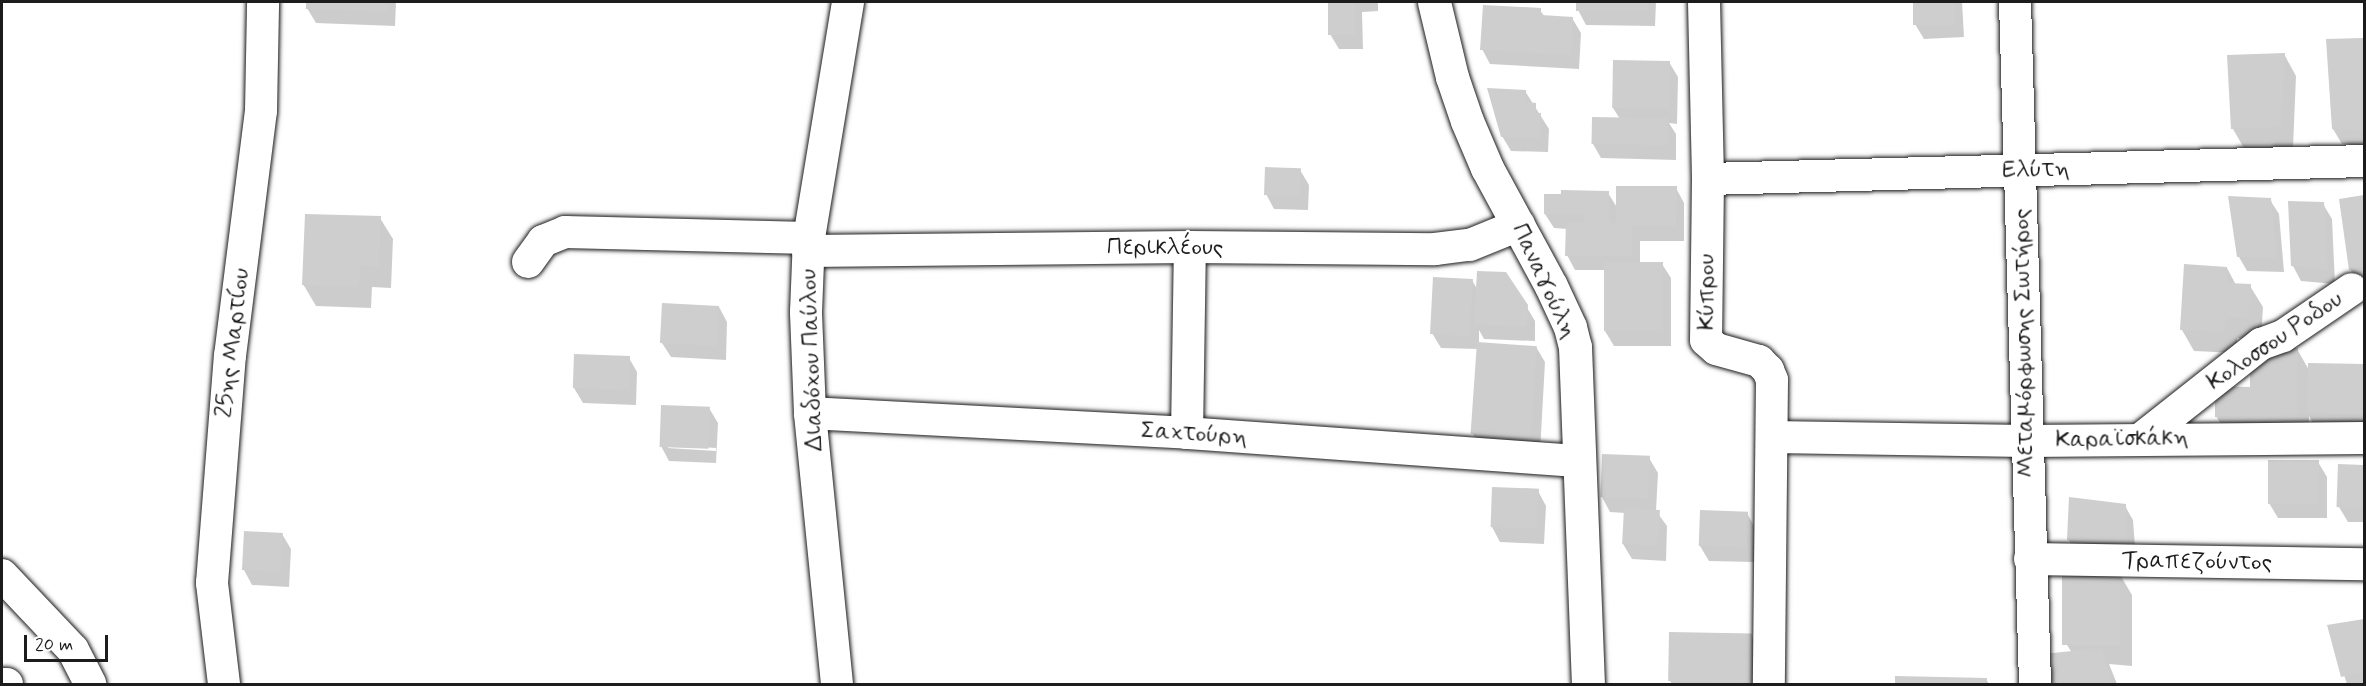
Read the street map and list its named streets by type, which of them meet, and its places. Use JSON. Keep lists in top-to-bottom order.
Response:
{
  "streets": {
    "street": [
      "Ελύτη",
      "Περικλέους",
      "Παναγούλη",
      "Κύπρου",
      "Κολοσσου Ροδου",
      "25ης Μαρτίου",
      "Μεταμόρφωσης Σωτήρος",
      "Διαδόχου Παύλου",
      "Σαχτούρη",
      "Καραϊσκάκη",
      "Τραπεζούντος"
    ]
  },
  "crossings": [
    ["Ελύτη", "Κύπρου"],
    ["Ελύτη", "Μεταμόρφωσης Σωτήρος"],
    ["Περικλέους", "Παναγούλη"],
    ["Περικλέους", "Διαδόχου Παύλου"],
    ["Παναγούλη", "Σαχτούρη"],
    ["Κύπρου", "Καραϊσκάκη"],
    ["Κολοσσου Ροδου", "Καραϊσκάκη"],
    ["Μεταμόρφωσης Σωτήρος", "Καραϊσκάκη"],
    ["Μεταμόρφωσης Σωτήρος", "Τραπεζούντος"],
    ["Διαδόχου Παύλου", "Σαχτούρη"]
  ],
  "scale_bar": "20 m"
}
